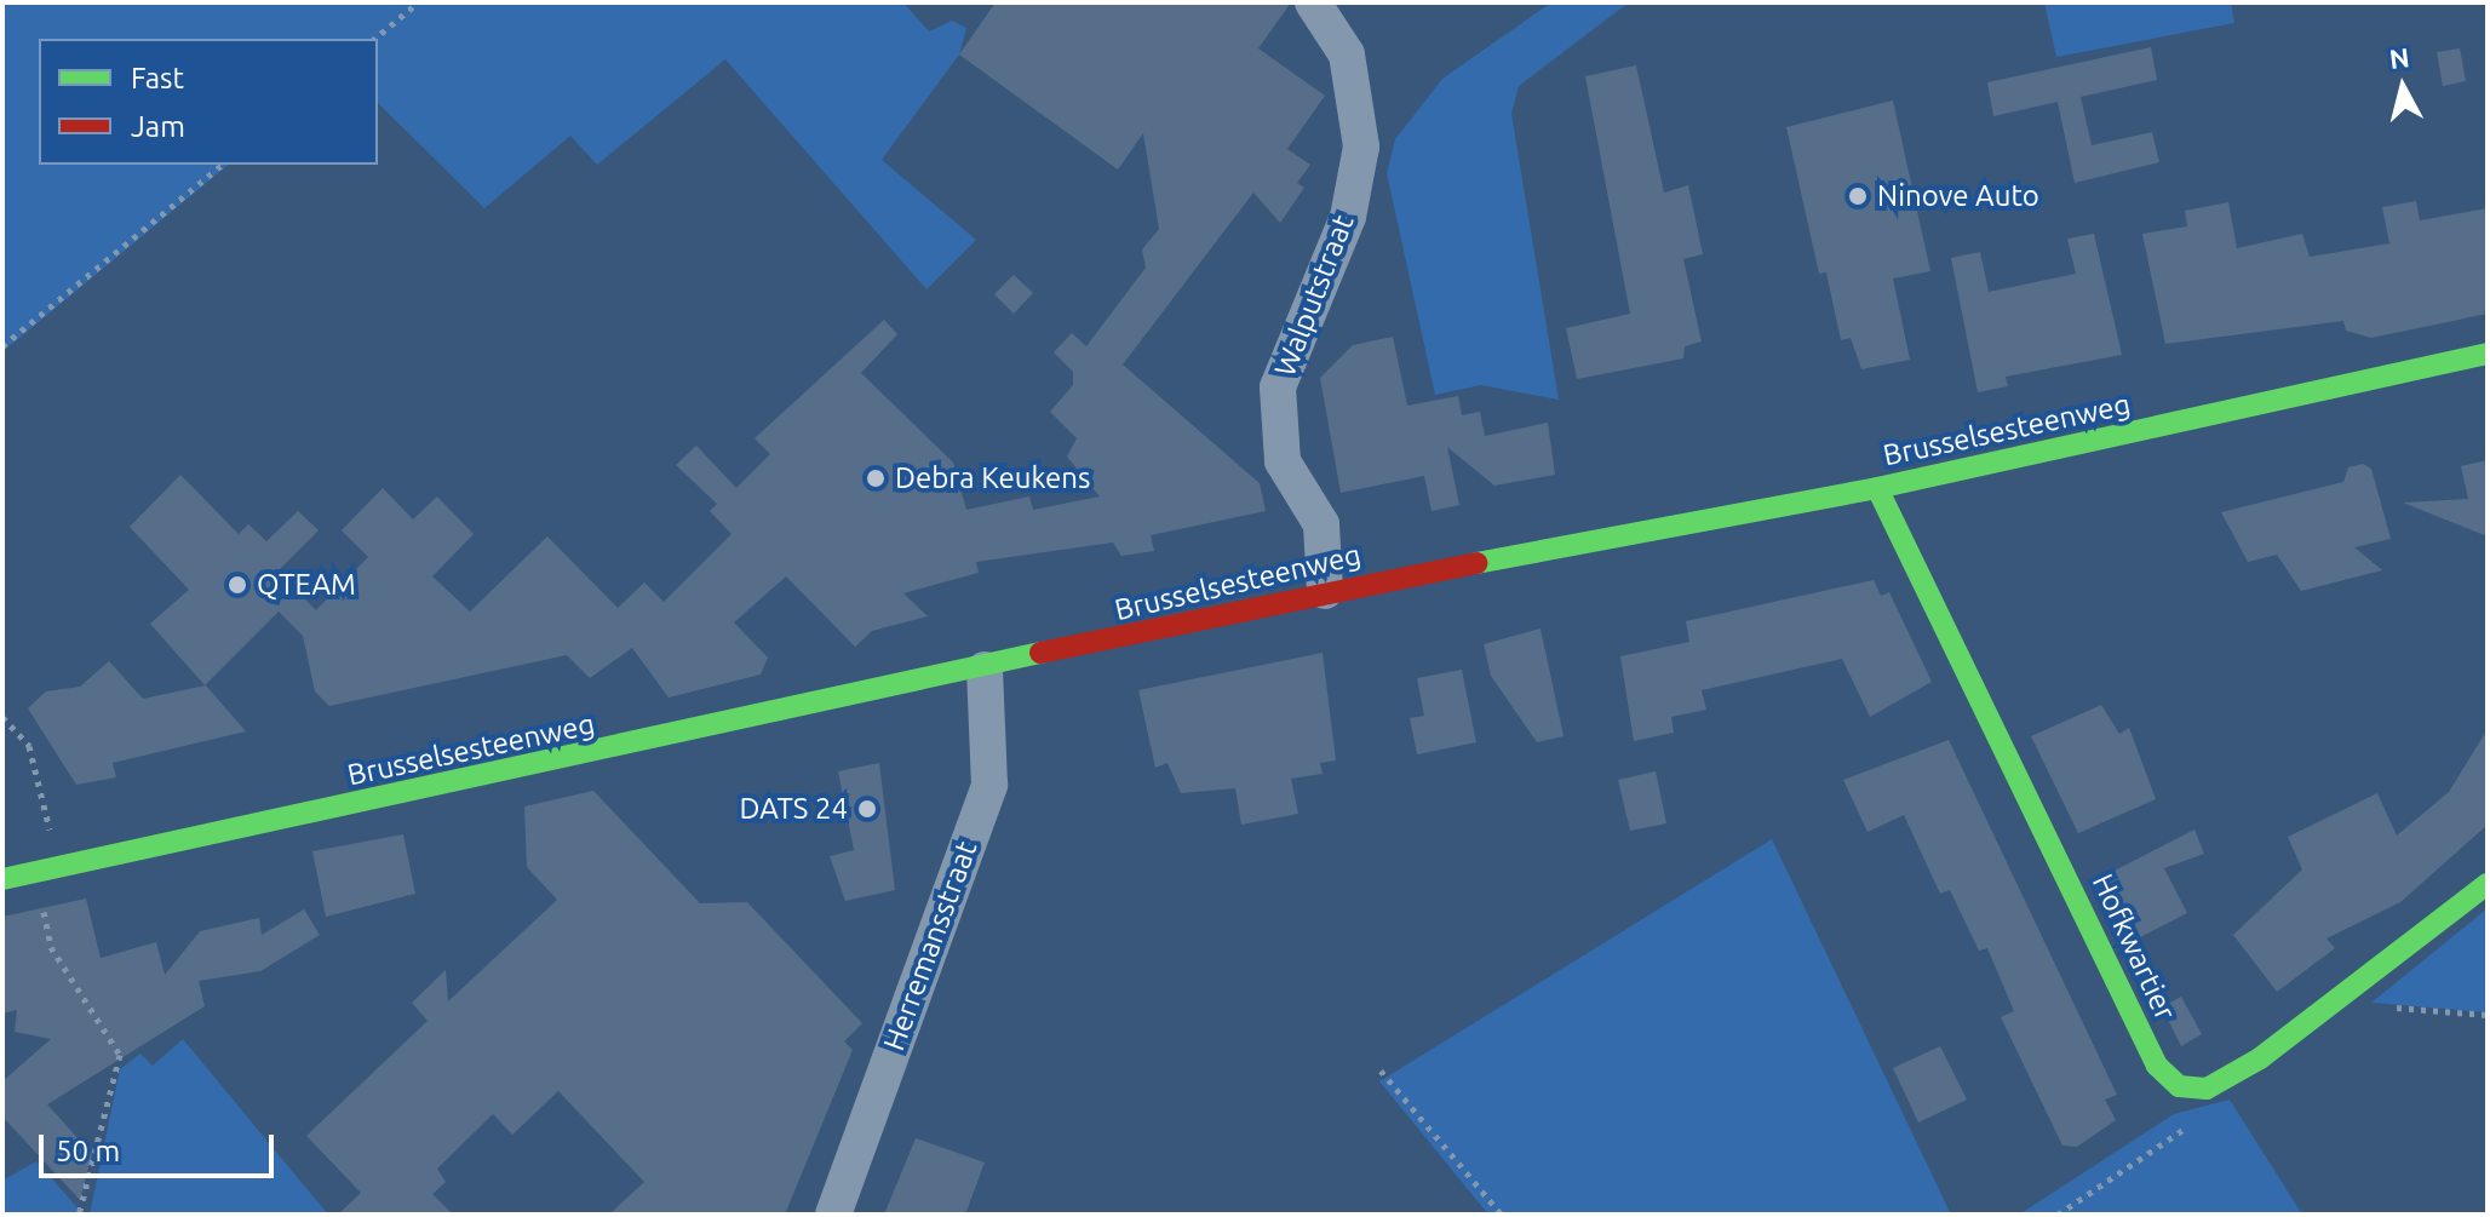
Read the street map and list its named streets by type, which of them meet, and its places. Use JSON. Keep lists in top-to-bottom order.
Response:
{
  "streets": {
    "main road": ["Brusselsesteenweg", "Hofkwartier"],
    "street": ["Walputstraat", "Herremansstraat"]
  },
  "crossings": [
    ["Walputstraat", "Brusselsesteenweg"],
    ["Brusselsesteenweg", "Herremansstraat"],
    ["Brusselsesteenweg", "Hofkwartier"]
  ],
  "places": [
    "Ninove Auto",
    "Debra Keukens",
    "QTEAM",
    "DATS 24"
  ],
  "legend": ["Fast", "Jam"],
  "scale_bar": "50 m",
  "north": "top"
}
